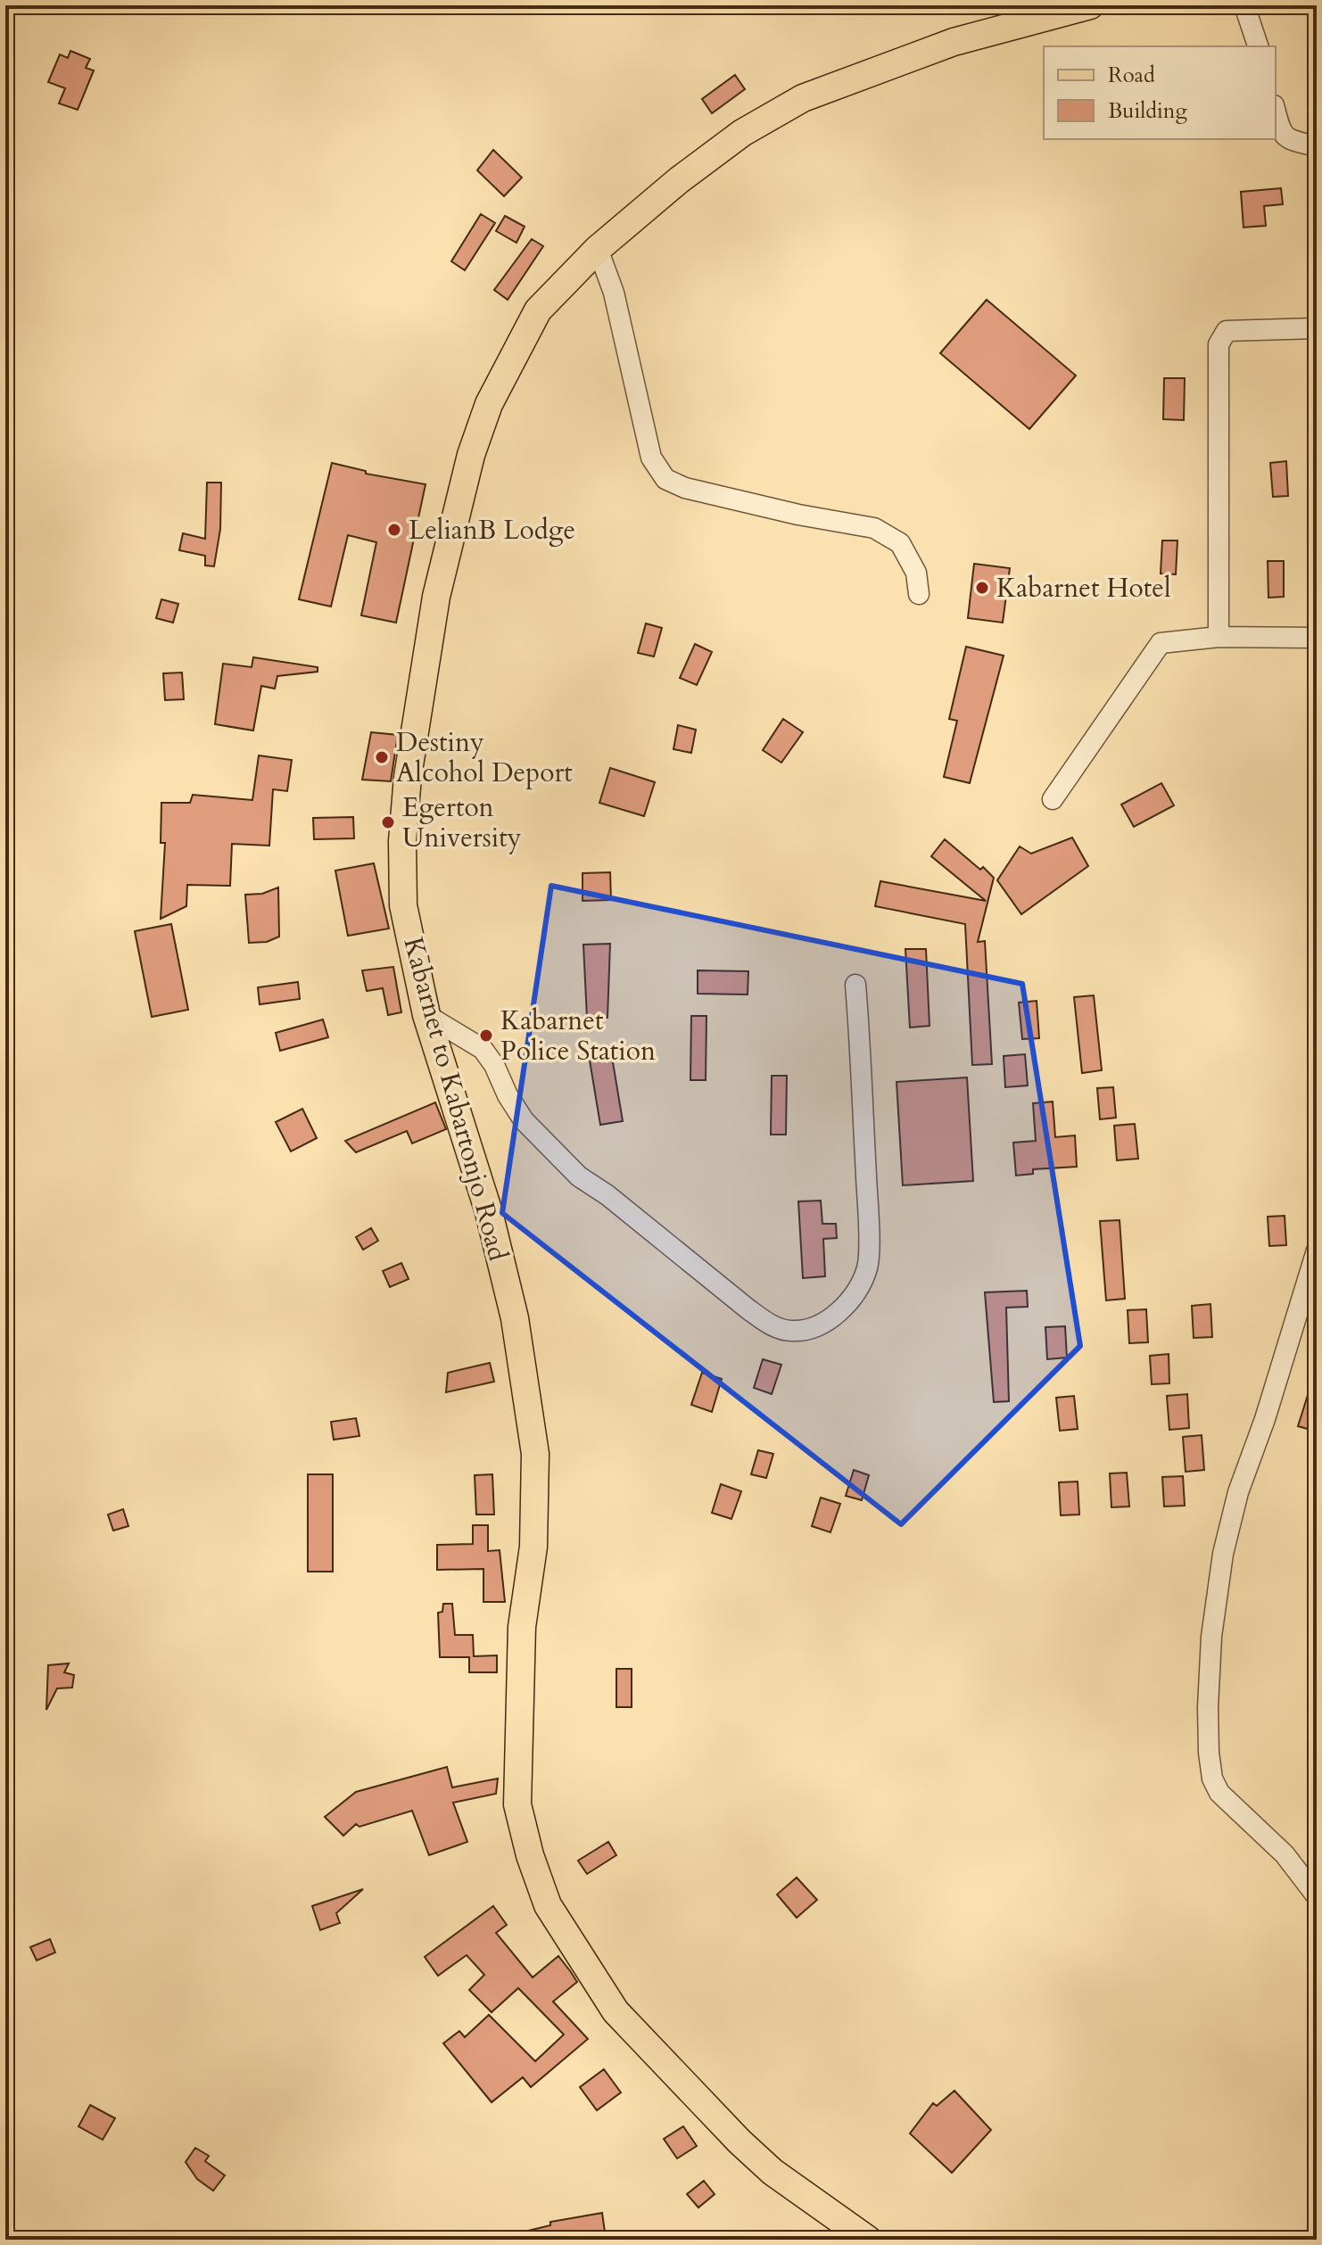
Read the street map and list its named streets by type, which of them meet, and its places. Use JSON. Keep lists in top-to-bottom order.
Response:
{
  "streets": {
    "main road": ["Kabarnet to Kabartonjo Road"]
  },
  "places": [
    "LelianB Lodge",
    "Kabarnet Hotel",
    "Destiny Alcohol Deport",
    "Egerton University",
    "Kabarnet Police Station"
  ],
  "legend": ["Road", "Building"]
}
